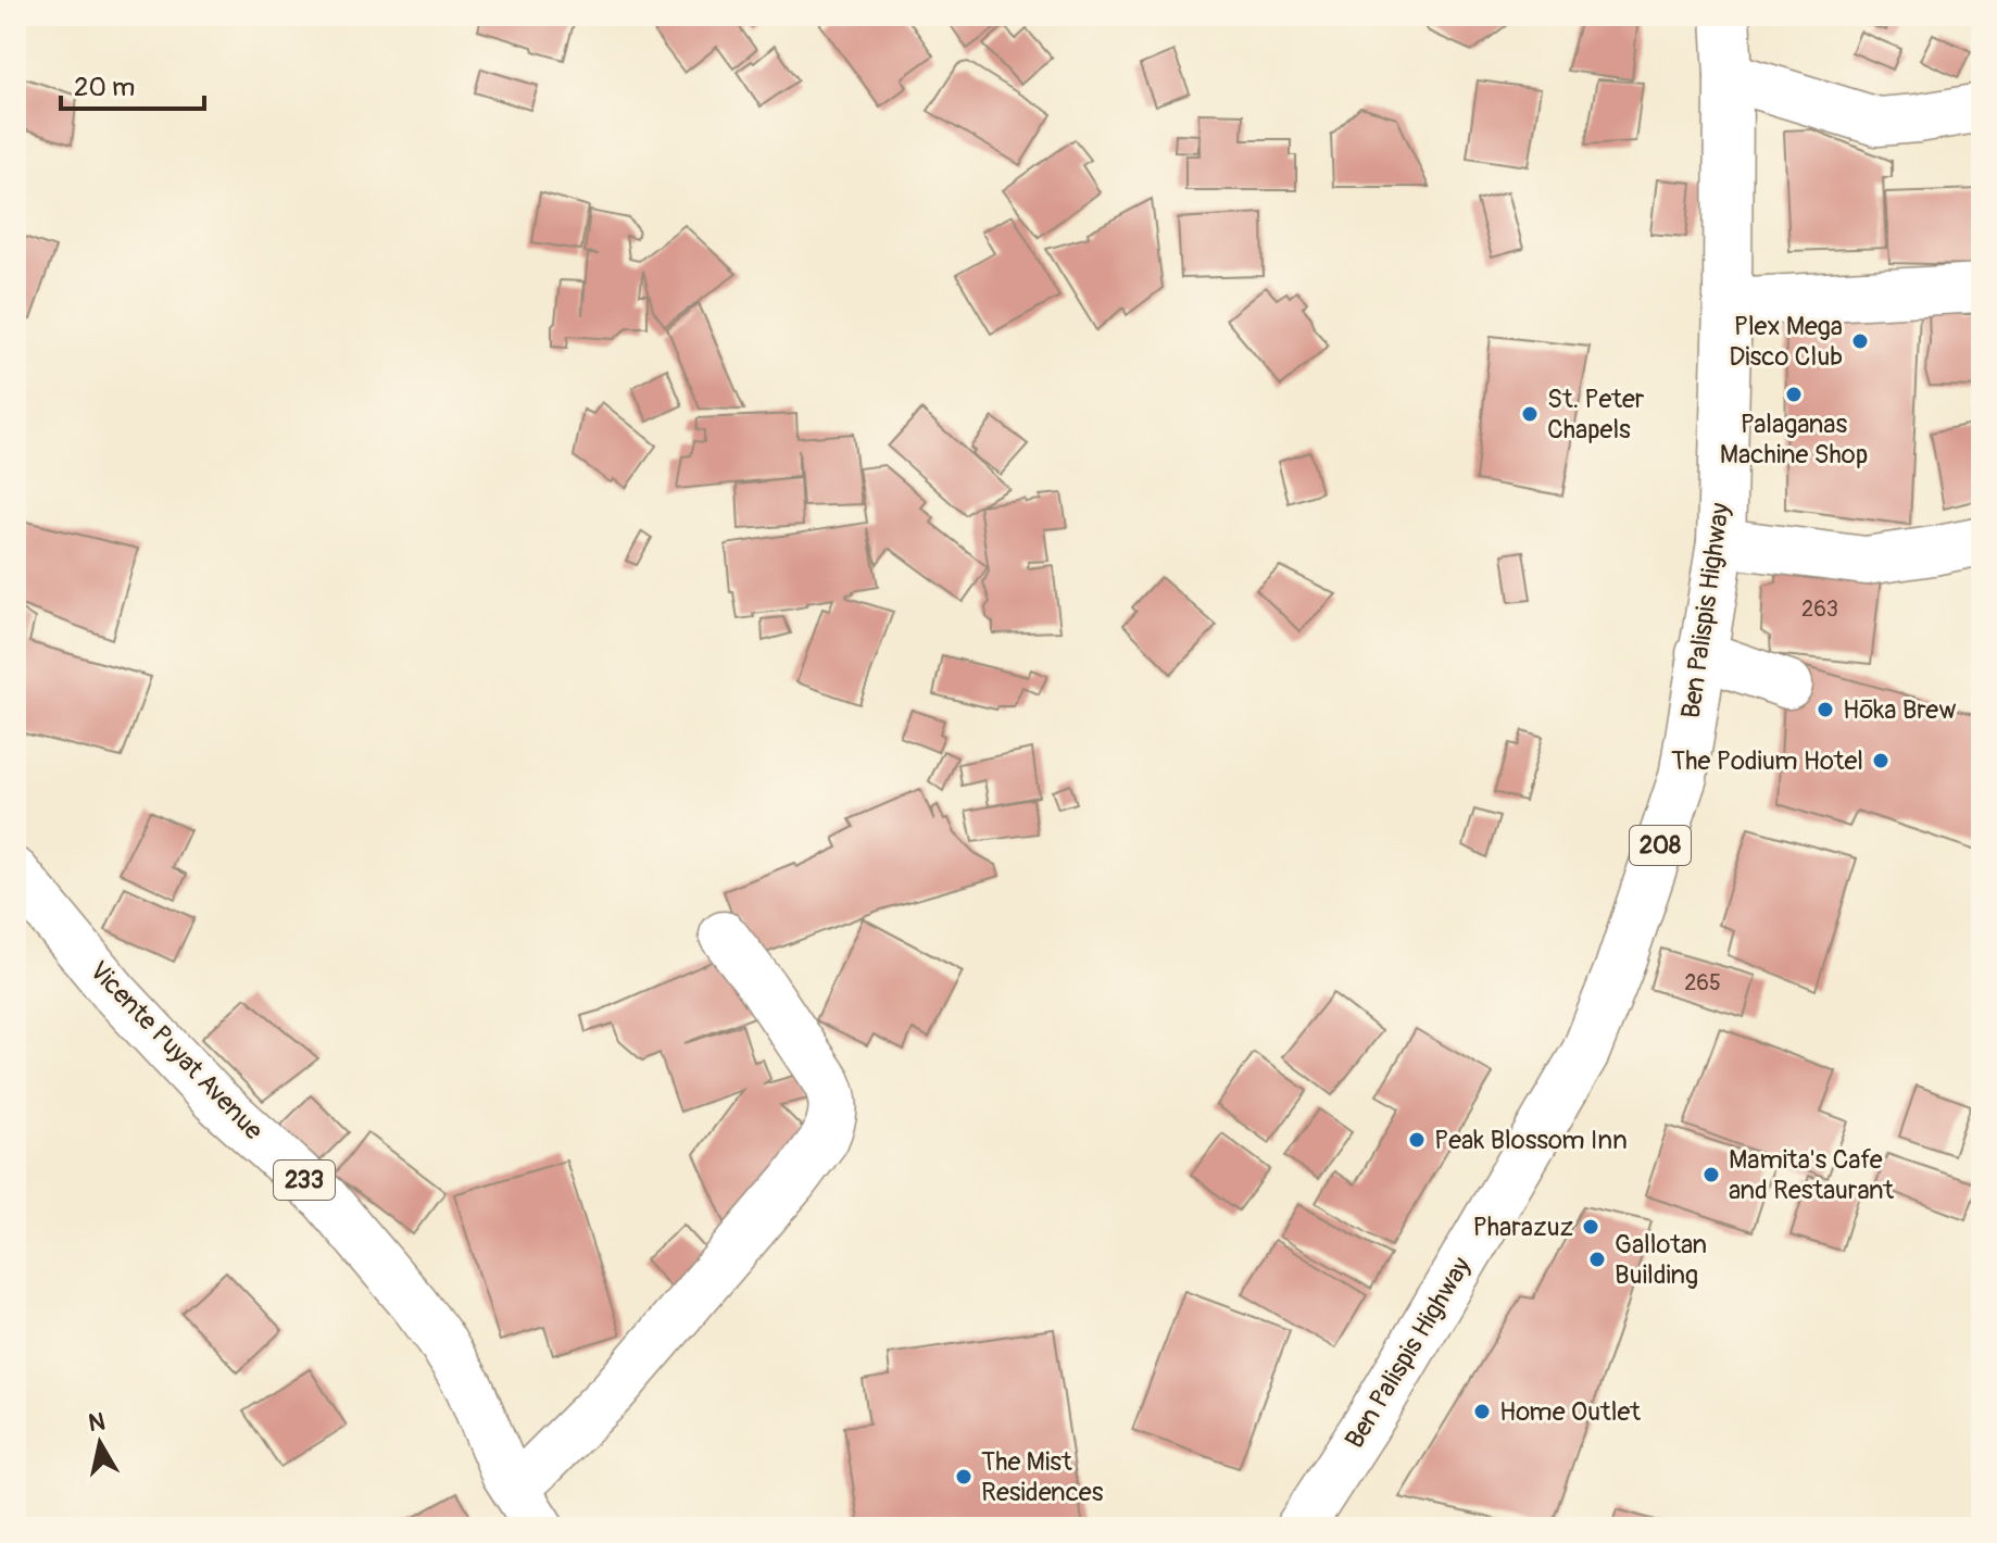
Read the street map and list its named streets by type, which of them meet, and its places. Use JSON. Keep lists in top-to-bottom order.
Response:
{
  "streets": {
    "main road": [
      "Ben Palispis Highway",
      "208",
      "Vicente Puyat Avenue",
      "233"
    ]
  },
  "places": [
    "Plex Mega Disco Club",
    "Palaganas Machine Shop",
    "St. Peter Chapels",
    "Hōka Brew",
    "The Podium Hotel",
    "Peak Blossom Inn",
    "Mamita's Cafe and Restaurant",
    "Pharazuz",
    "Gallotan Building",
    "Home Outlet",
    "The Mist Residences"
  ],
  "house_numbers": ["263", "265"],
  "scale_bar": "20 m",
  "north": "top"
}
